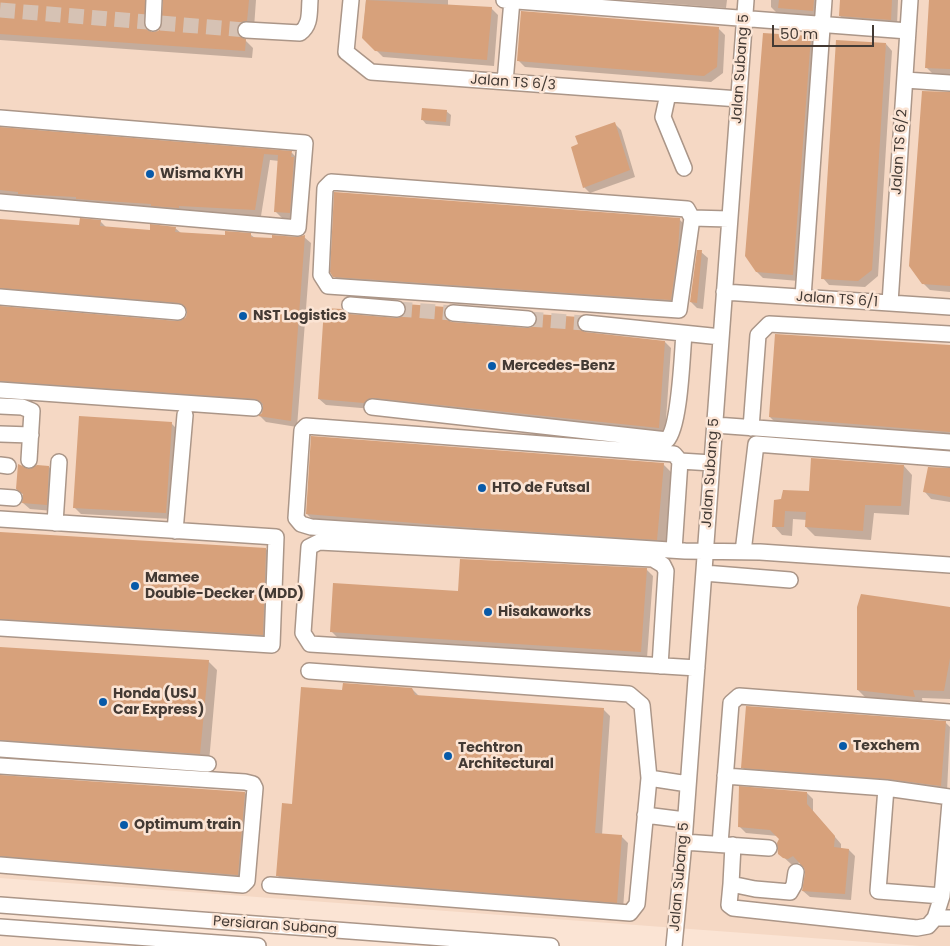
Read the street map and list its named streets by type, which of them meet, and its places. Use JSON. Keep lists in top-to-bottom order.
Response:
{
  "streets": {
    "street": [
      "Jalan Subang 5",
      "Jalan TS 6/3",
      "Jalan TS 6/2",
      "Jalan TS 6/1",
      "Persiaran Subang"
    ]
  },
  "crossings": [
    ["Jalan Subang 5", "Jalan TS 6/3"],
    ["Jalan Subang 5", "Jalan TS 6/1"],
    ["Jalan TS 6/2", "Jalan TS 6/1"]
  ],
  "places": [
    "Wisma KYH",
    "NST Logistics",
    "Mercedes-Benz",
    "HTO de Futsal",
    "Mamee Double-Decker (MDD)",
    "Hisakaworks",
    "Honda (USJ Car Express)",
    "Texchem",
    "Techtron Architectural",
    "Optimum train"
  ],
  "scale_bar": "50 m"
}
